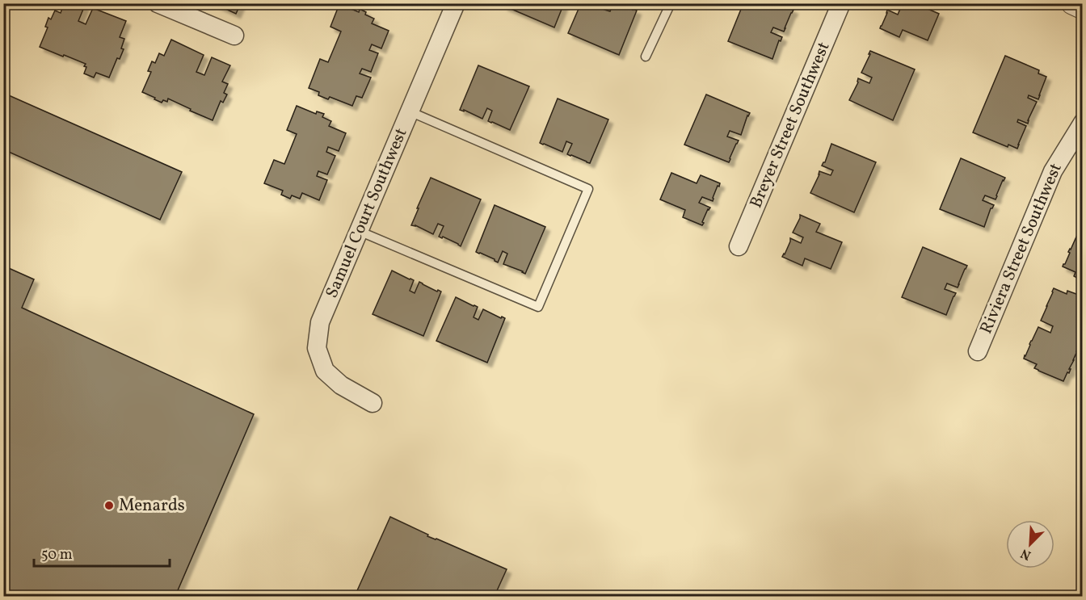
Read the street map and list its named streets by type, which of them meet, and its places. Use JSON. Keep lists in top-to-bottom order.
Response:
{
  "streets": {
    "street": ["Breyer Street Southwest", "Samuel Court Southwest", "Riviera Street Southwest"]
  },
  "places": ["Menards"],
  "scale_bar": "50 m",
  "north": "bottom left"
}
